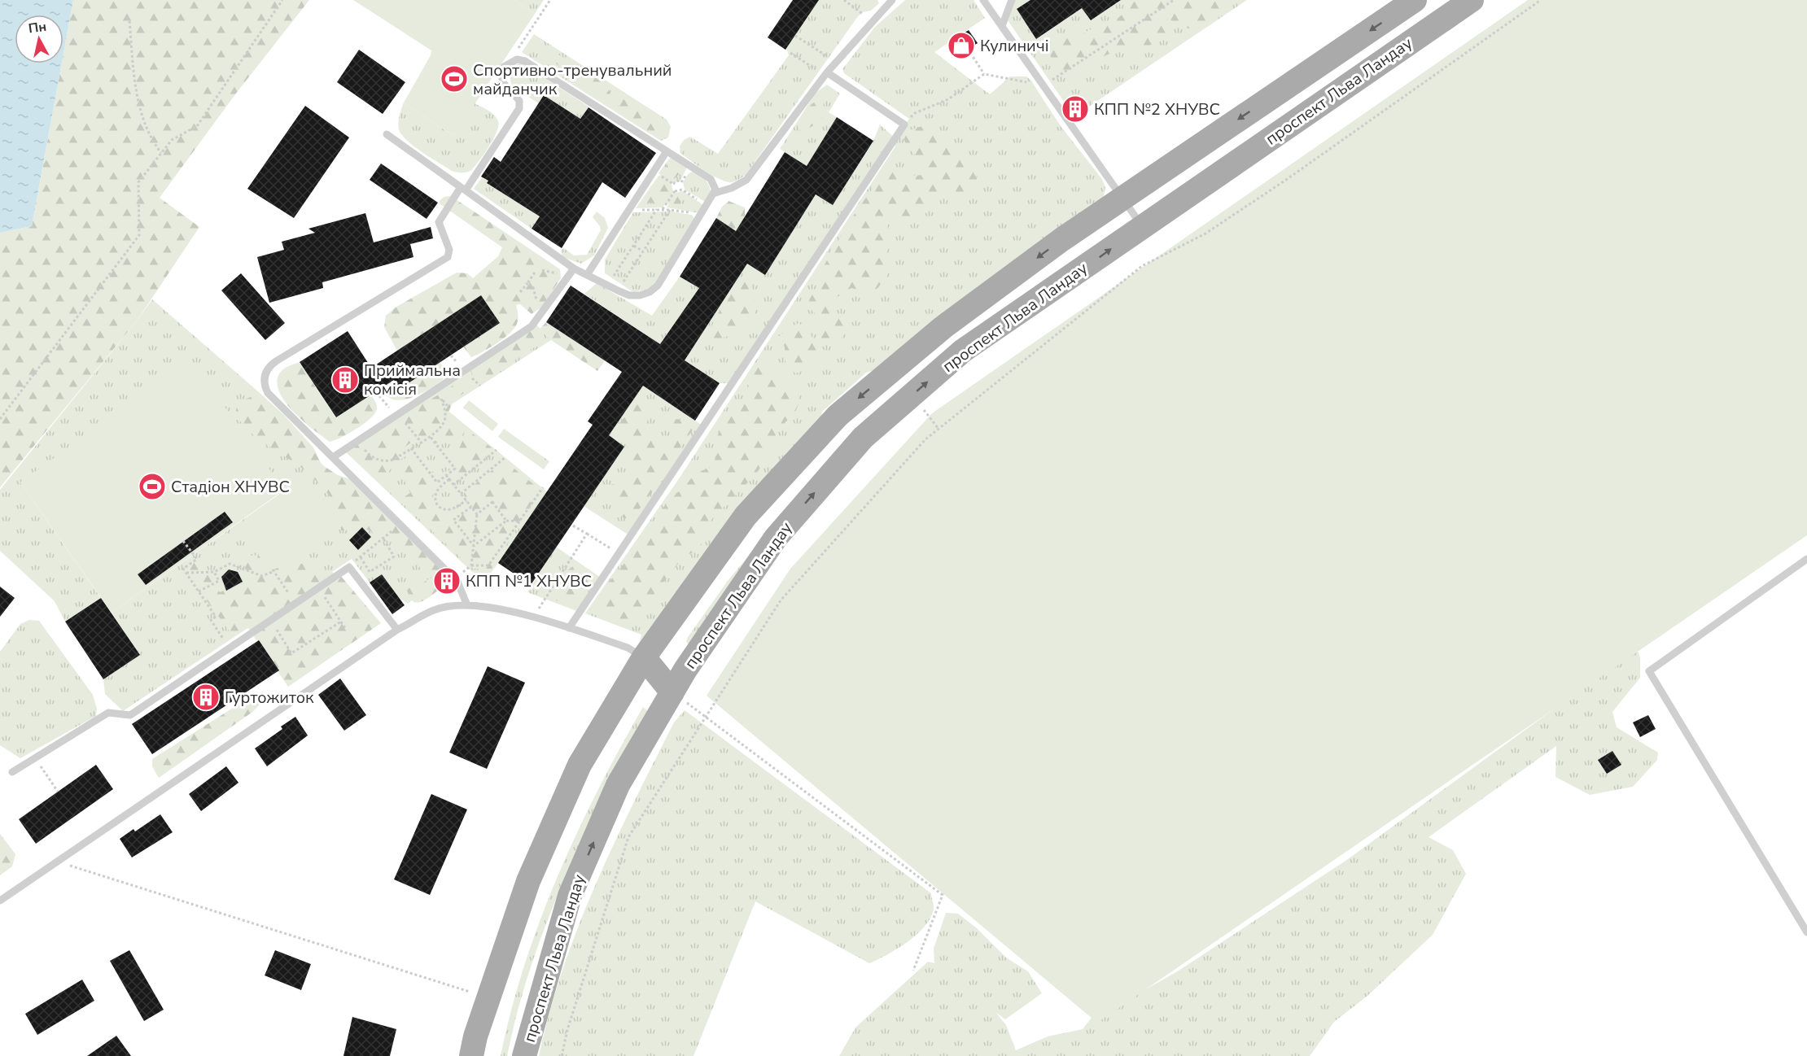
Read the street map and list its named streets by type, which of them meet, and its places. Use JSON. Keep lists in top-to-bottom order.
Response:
{
  "streets": {
    "main road": ["проспект Льва Ландау"]
  },
  "places": {
    "shop": ["Кулиничі"],
    "sports": ["Спортивно-тренувальний майданчик", "Стадіон ХНУВС"],
    "building": [
      "КПП №2 ХНУВС",
      "Приймальна комісія",
      "КПП №1 ХНУВС",
      "Гуртожиток"
    ]
  },
  "north": "top"
}
